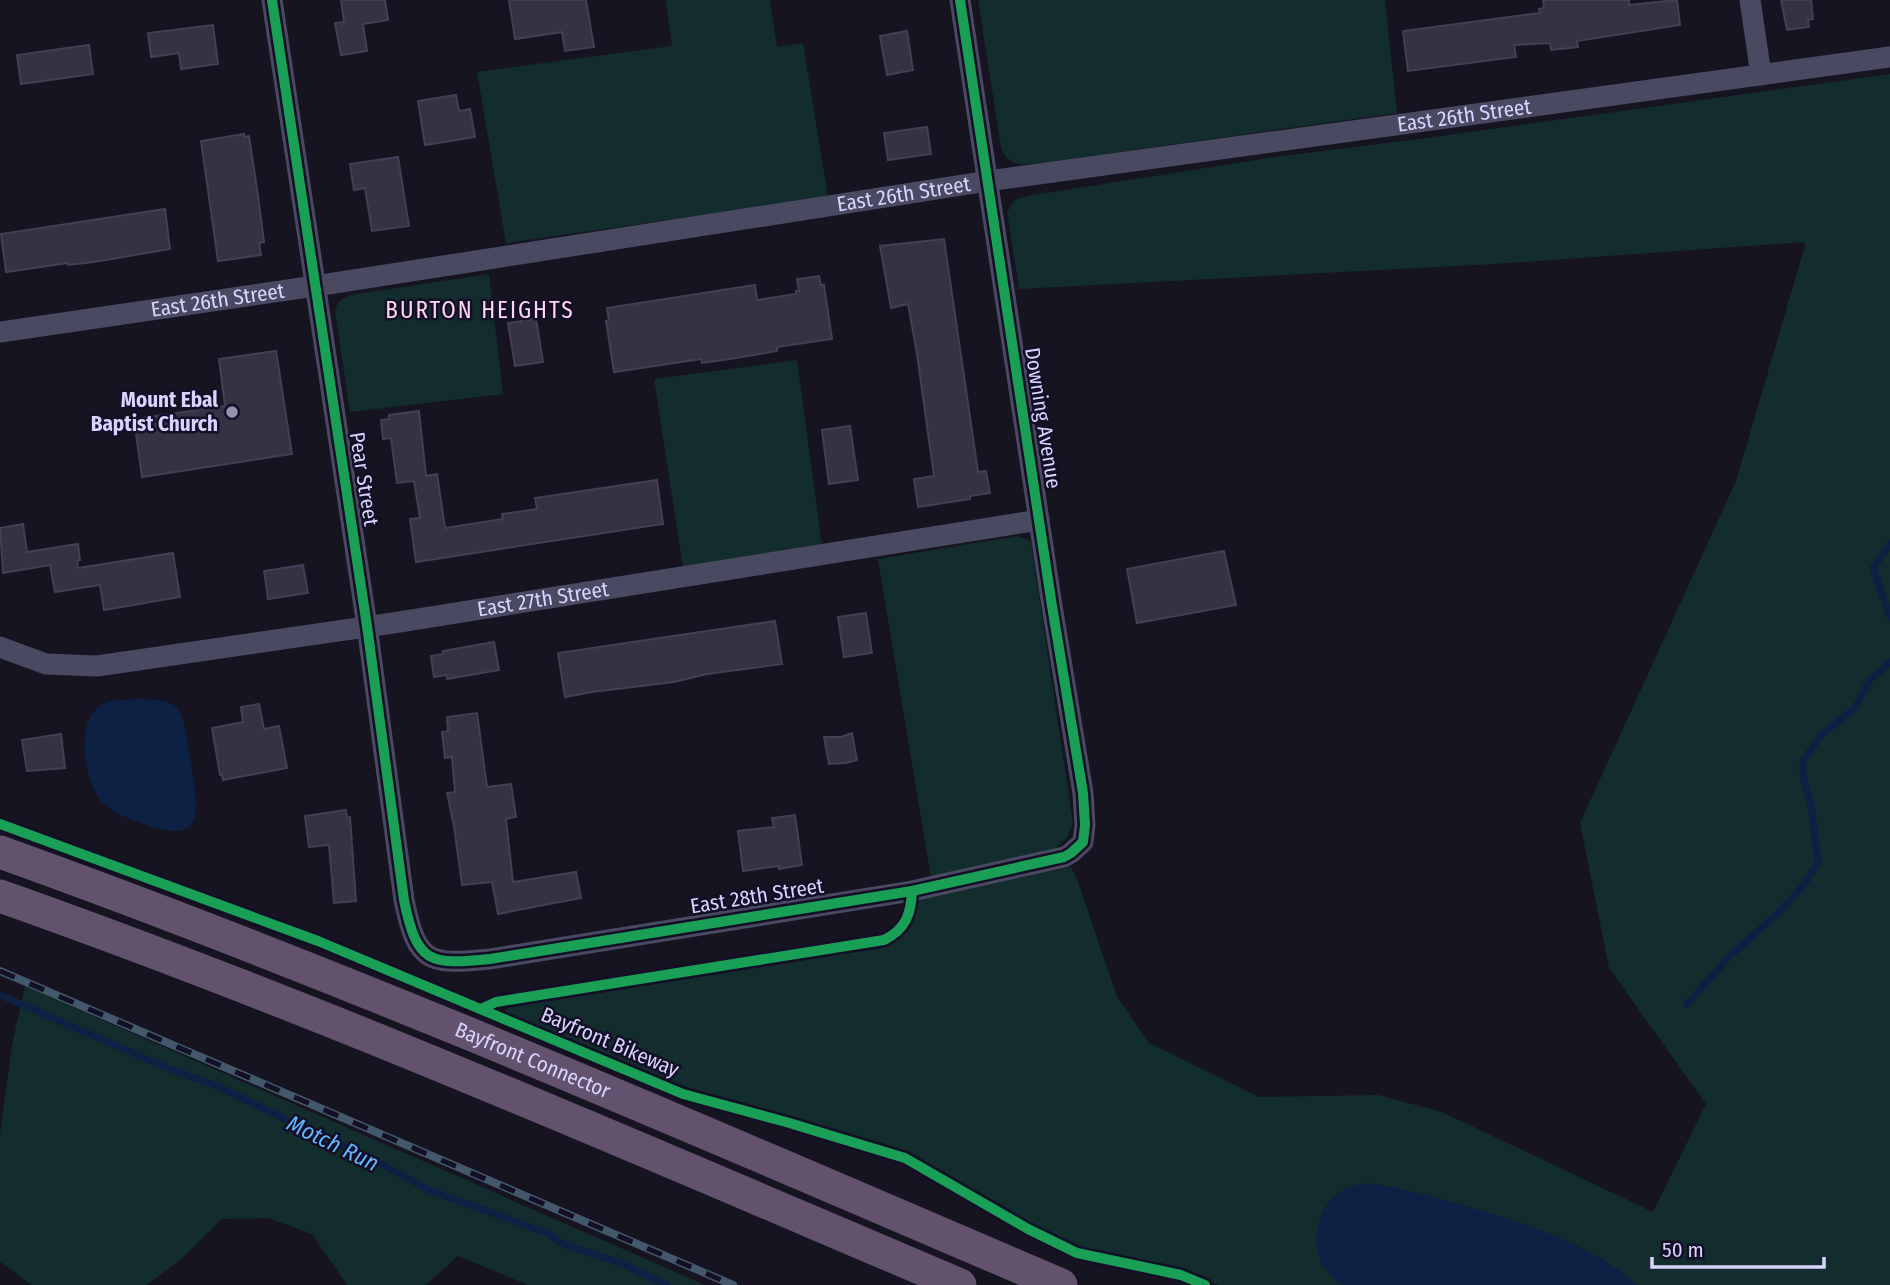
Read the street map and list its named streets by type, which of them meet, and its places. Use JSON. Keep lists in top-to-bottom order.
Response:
{
  "streets": {
    "highway": ["Bayfront Connector"],
    "street": [
      "East 26th Street",
      "Downing Avenue",
      "Pear Street",
      "East 27th Street",
      "East 28th Street"
    ],
    "cycle path": ["Bayfront Bikeway"]
  },
  "crossings": [
    ["East 26th Street", "Downing Avenue"],
    ["East 26th Street", "Pear Street"],
    ["Downing Avenue", "East 27th Street"],
    ["Downing Avenue", "East 28th Street"],
    ["Pear Street", "East 27th Street"],
    ["Pear Street", "East 28th Street"]
  ],
  "districts": ["BURTON HEIGHTS"],
  "water": ["Motch Run"],
  "places": ["Mount Ebal Baptist Church"],
  "scale_bar": "50 m"
}
